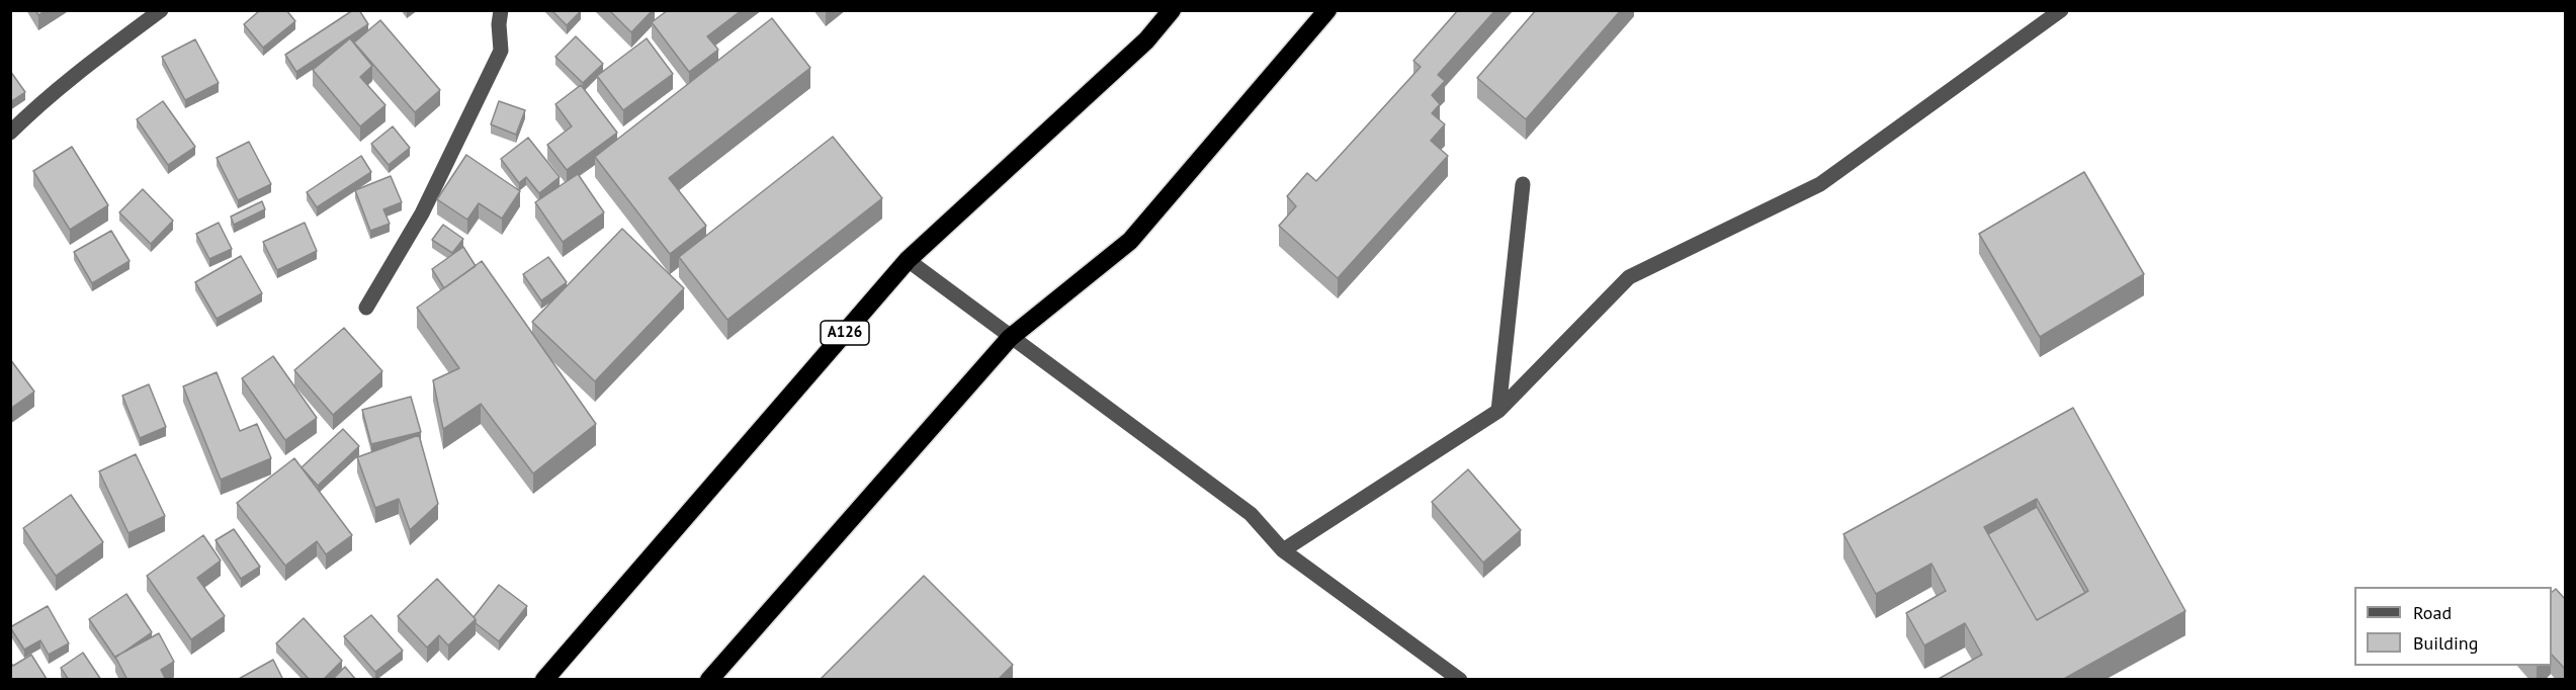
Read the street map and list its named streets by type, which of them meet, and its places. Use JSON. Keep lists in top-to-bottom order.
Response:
{
  "streets": {
    "highway": ["A126"]
  },
  "legend": ["Road", "Building"]
}
